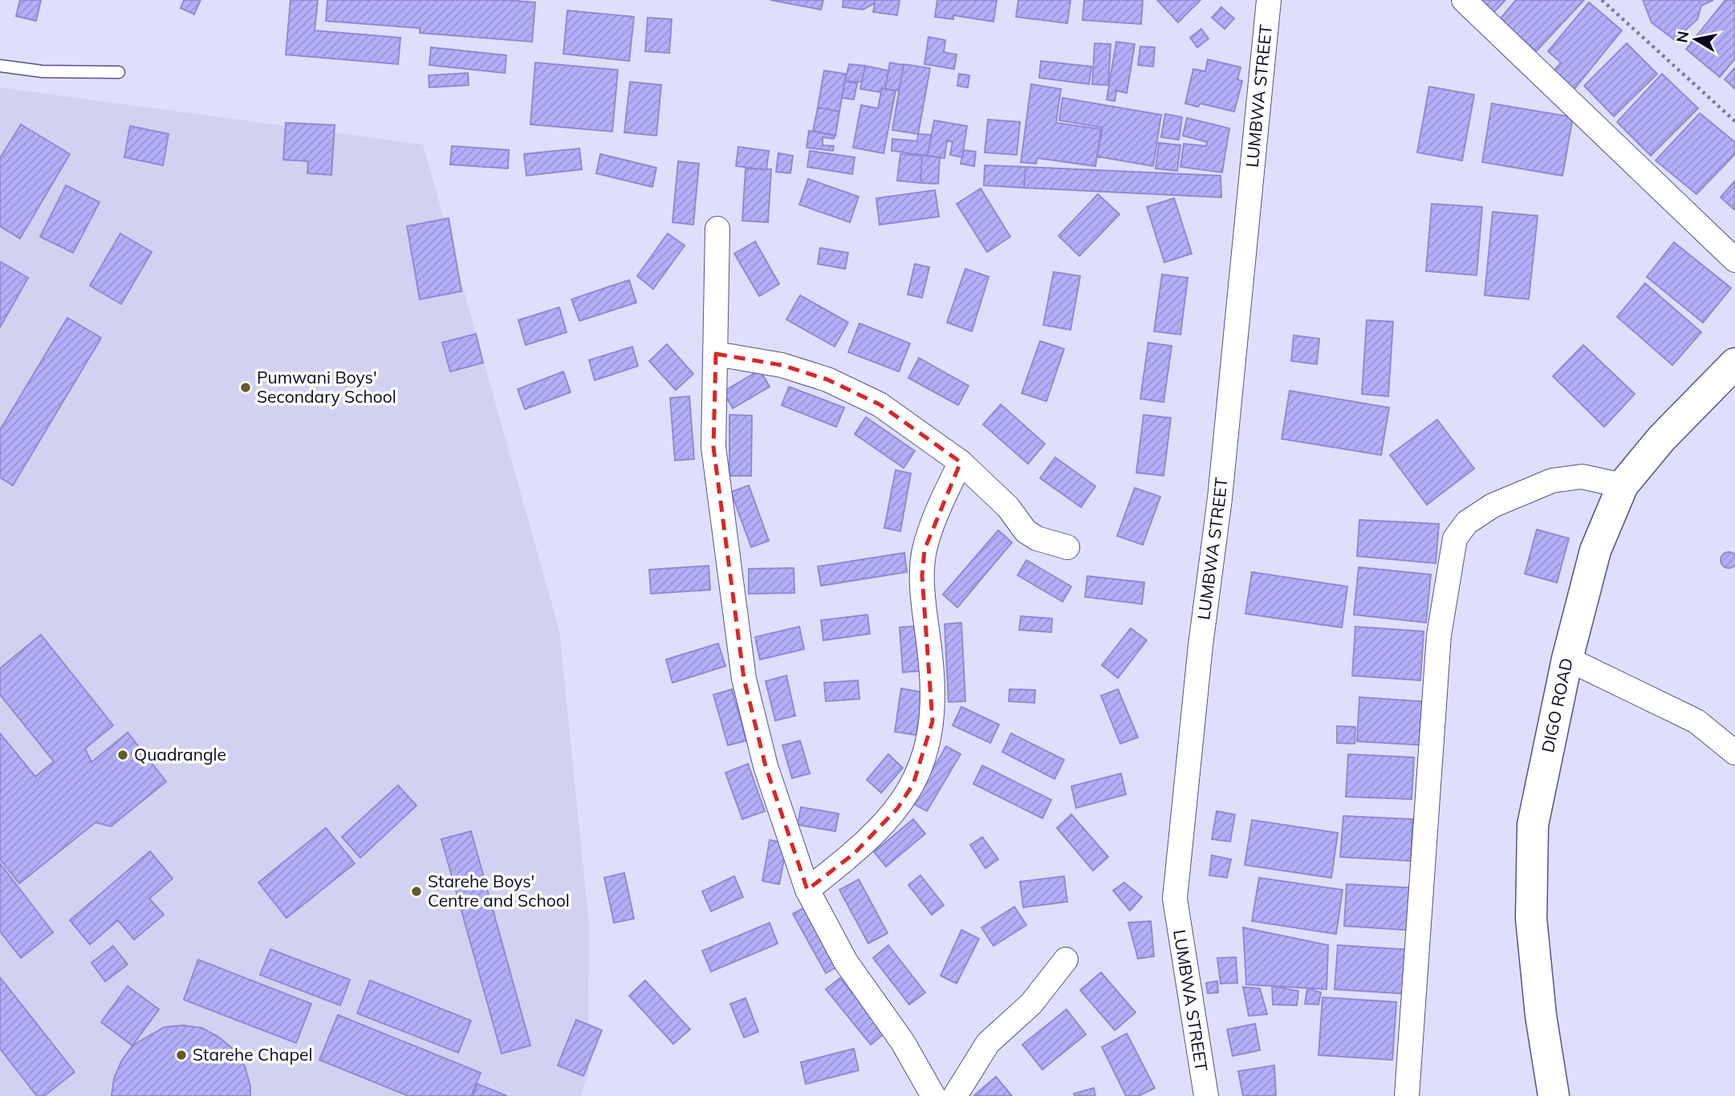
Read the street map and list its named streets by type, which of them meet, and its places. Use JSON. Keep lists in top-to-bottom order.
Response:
{
  "streets": {
    "main road": ["DIGO ROAD"],
    "street": ["LUMBWA STREET"]
  },
  "places": [
    "Pumwani Boys' Secondary School",
    "Quadrangle",
    "Starehe Boys' Centre and School",
    "Starehe Chapel"
  ],
  "north": "left"
}
